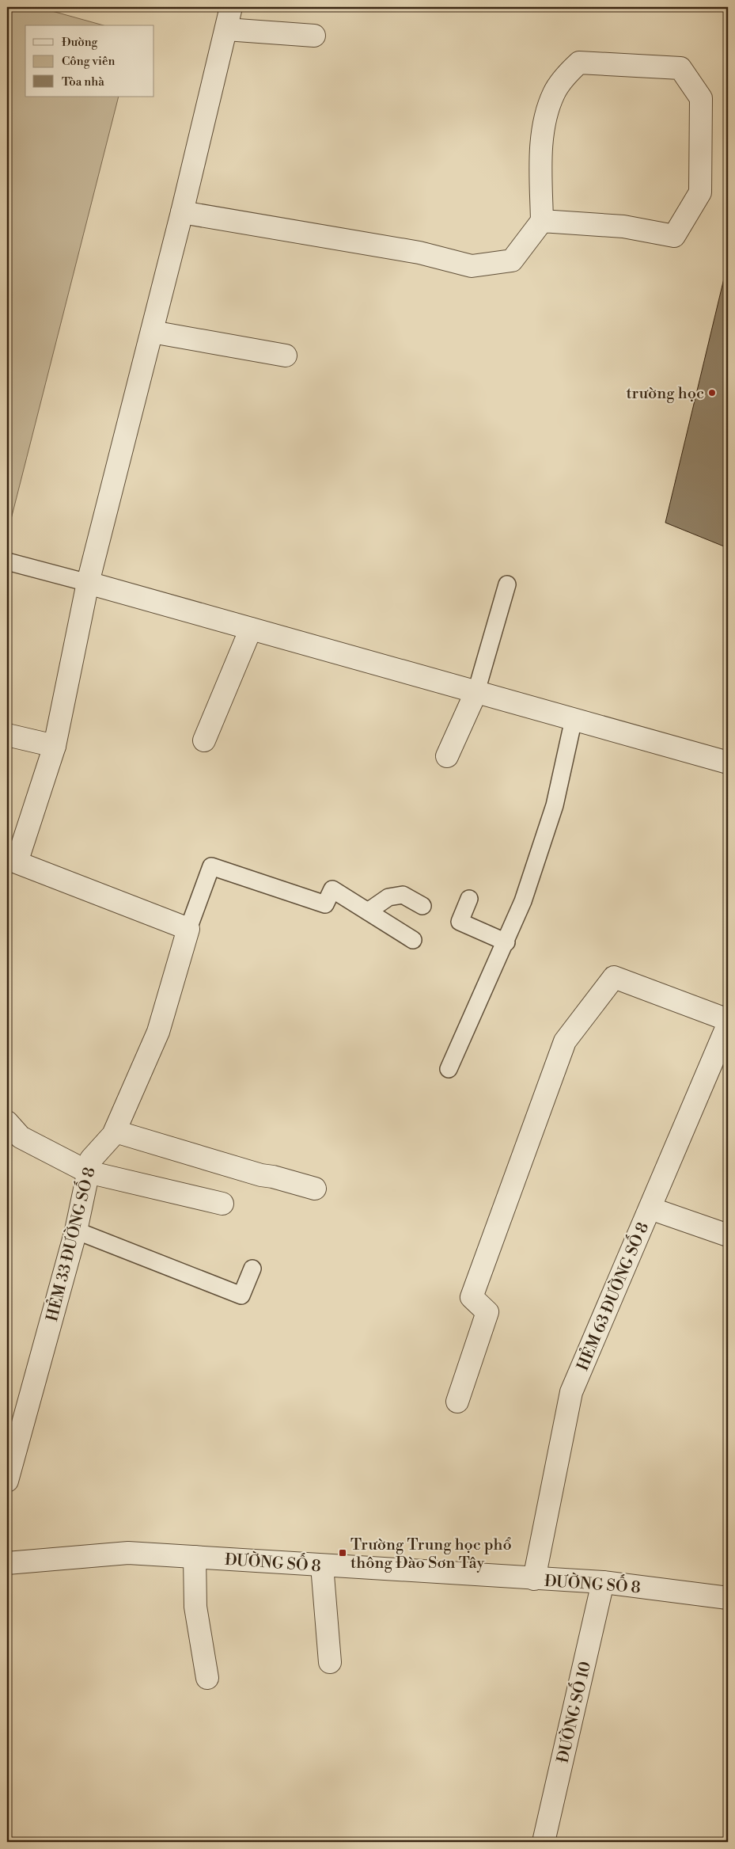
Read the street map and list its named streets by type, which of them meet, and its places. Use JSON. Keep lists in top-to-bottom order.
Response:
{
  "streets": {
    "street": [
      "HẺM 33 ĐƯỜNG SỐ 8",
      "HẺM 63 ĐƯỜNG SỐ 8",
      "ĐƯỜNG SỐ 8",
      "ĐƯỜNG SỐ 10"
    ]
  },
  "crossings": [
    ["HẺM 63 ĐƯỜNG SỐ 8", "ĐƯỜNG SỐ 8"],
    ["ĐƯỜNG SỐ 8", "ĐƯỜNG SỐ 10"]
  ],
  "places": {
    "other": ["trường học"],
    "transit": ["Trường Trung học phổ thông Đào Sơn Tây"]
  },
  "legend": ["Đường", "Công viên", "Tòa nhà"]
}
